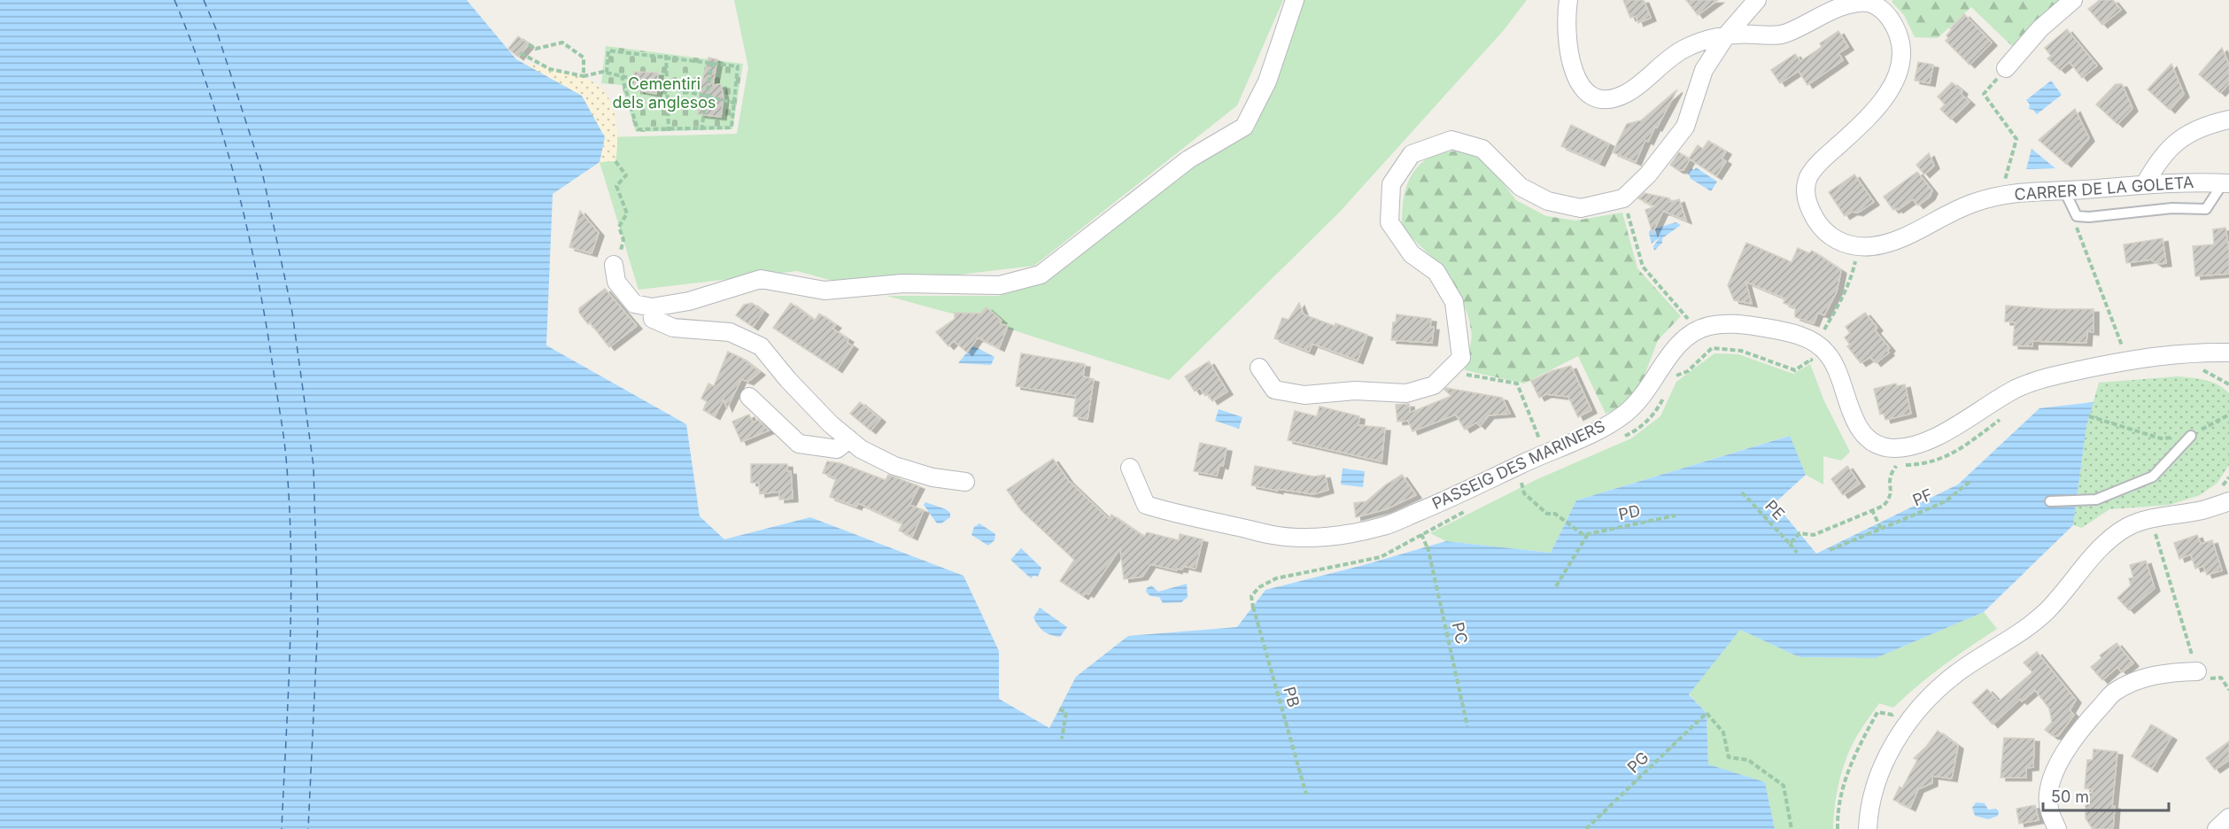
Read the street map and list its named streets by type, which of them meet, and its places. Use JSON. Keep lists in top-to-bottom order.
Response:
{
  "streets": {
    "street": ["CARRER DE LA GOLETA", "PASSEIG DES MARINERS"],
    "path": [
      "PF",
      "PE",
      "PD",
      "PC",
      "PB",
      "PG"
    ]
  },
  "crossings": [
    ["PC", "PB"]
  ],
  "parks": ["Cementiri dels anglesos"],
  "scale_bar": "50 m"
}
